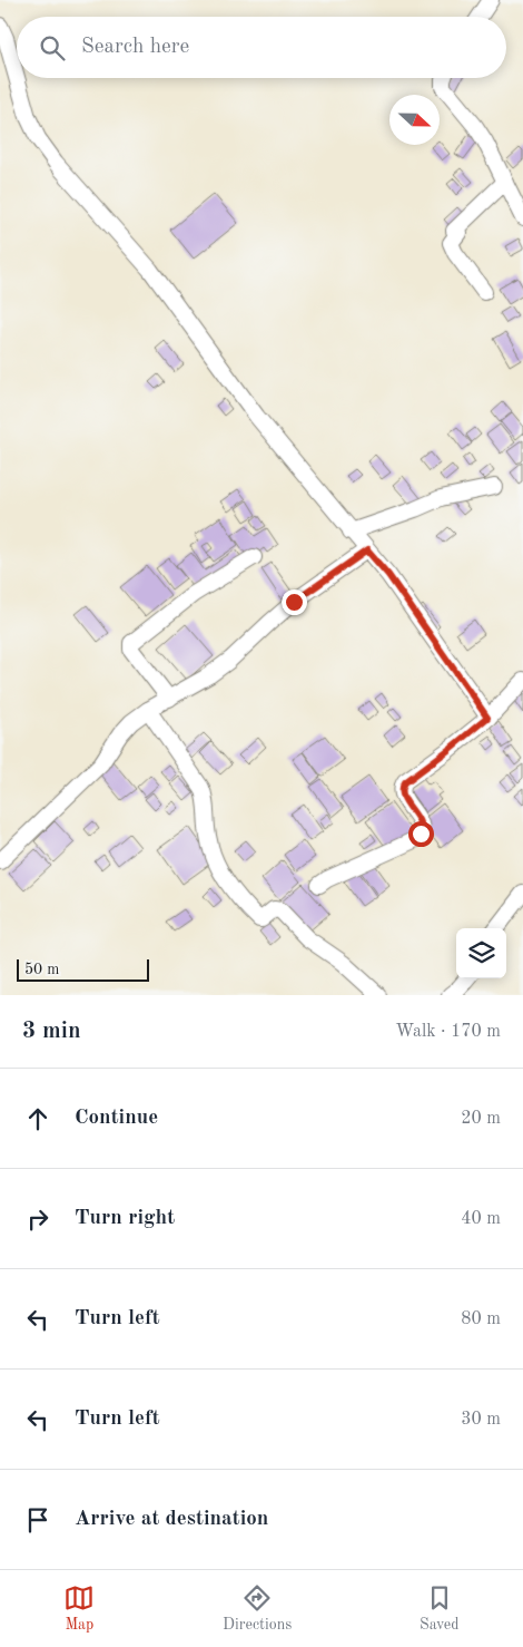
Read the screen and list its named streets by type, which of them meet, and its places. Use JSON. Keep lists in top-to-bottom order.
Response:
{
  "scale_bar": "50 m",
  "north": "right",
  "page": {
    "search": "Search here",
    "scale": "50 m",
    "heading": ["3 min", "Walk · 170 m"],
    "list": [
      ["Continue", "20 m"],
      ["Turn right", "40 m"],
      ["Turn left", "80 m"],
      ["Turn left", "30 m"],
      "Arrive at destination"
    ],
    "nav": ["Map", "Directions", "Saved"]
  }
}
